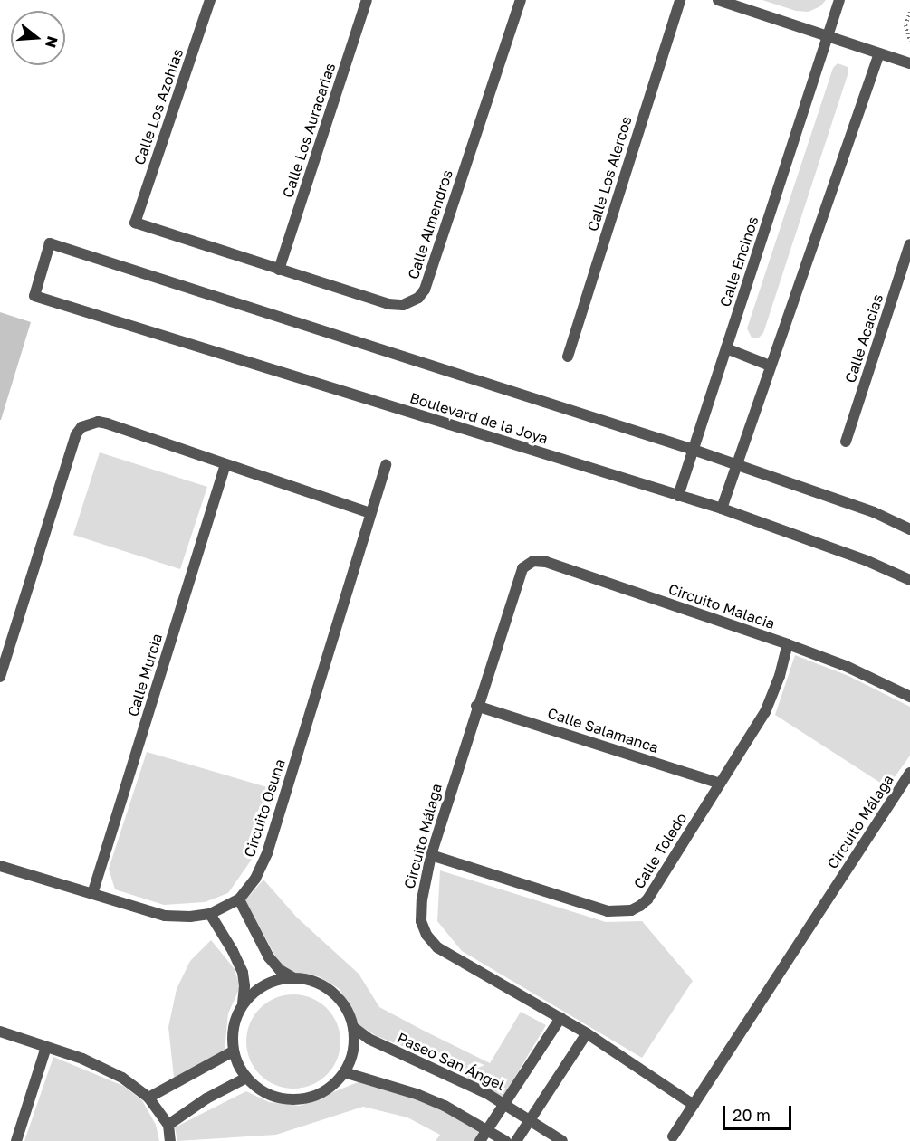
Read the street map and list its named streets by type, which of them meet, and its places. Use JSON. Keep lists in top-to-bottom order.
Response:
{
  "streets": {
    "street": [
      "Calle Los Azohias",
      "Calle Los Auracarias",
      "Calle Los Alercos",
      "Calle Almendros",
      "Calle Encinos",
      "Calle Acacias",
      "Boulevard de la Joya",
      "Circuito Malacia",
      "Calle Murcia",
      "Calle Salamanca",
      "Circuito Osuna",
      "Circuito Málaga",
      "Calle Toledo",
      "Paseo San Ángel"
    ]
  },
  "crossings": [
    ["Calle Los Azohias", "Calle Almendros"],
    ["Calle Los Auracarias", "Calle Almendros"],
    ["Calle Encinos", "Boulevard de la Joya"],
    ["Circuito Malacia", "Circuito Málaga"],
    ["Circuito Malacia", "Calle Toledo"],
    ["Calle Murcia", "Circuito Osuna"],
    ["Calle Salamanca", "Circuito Málaga"],
    ["Calle Salamanca", "Calle Toledo"],
    ["Circuito Málaga", "Calle Toledo"]
  ],
  "scale_bar": "20 m",
  "north": "right"
}
